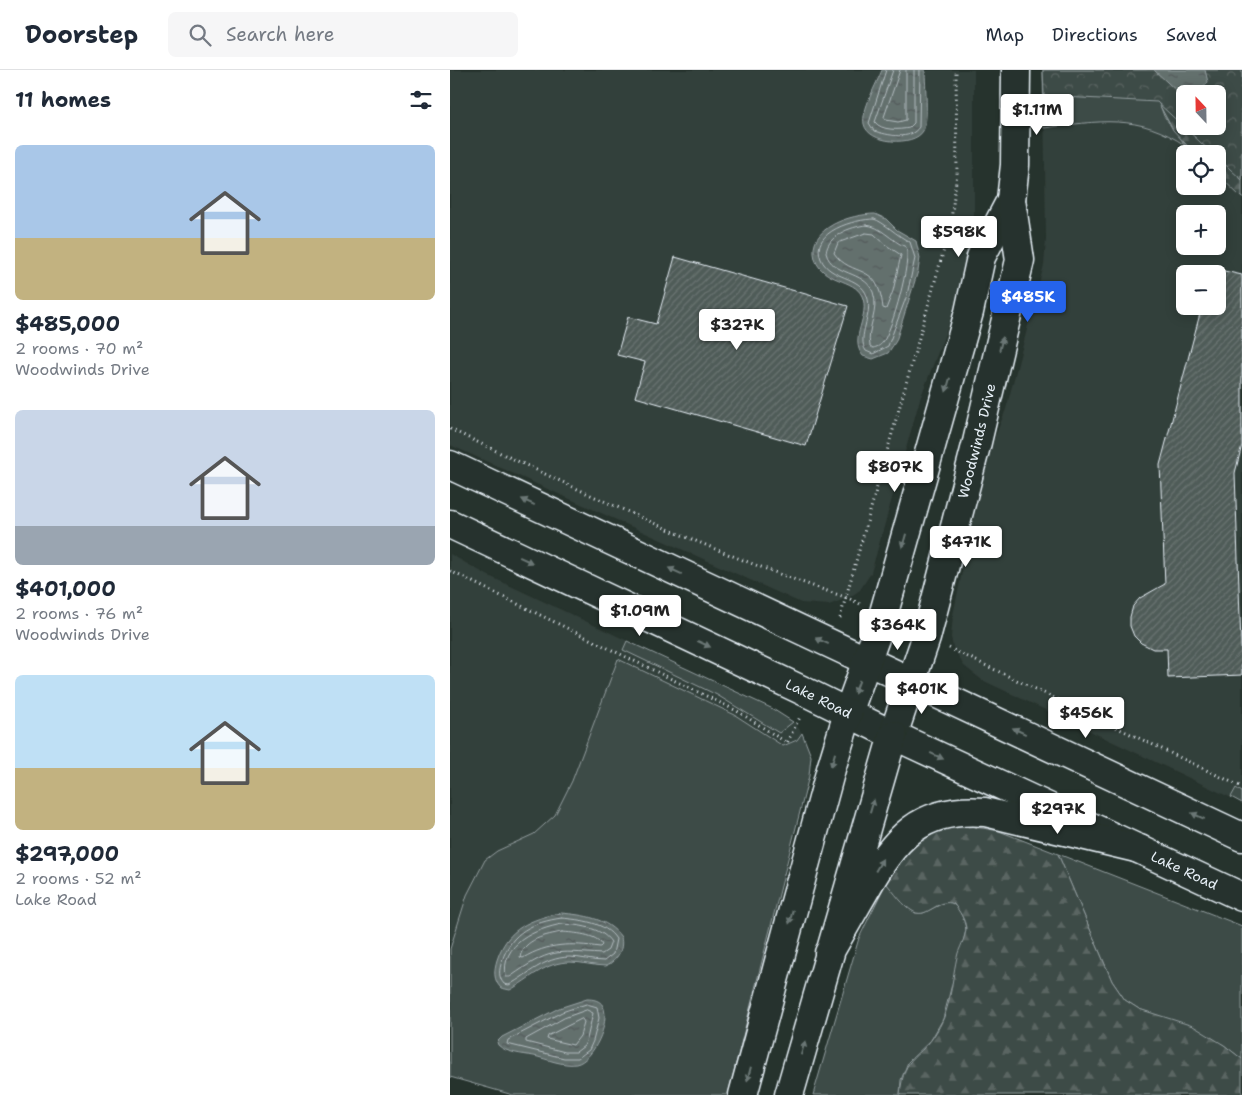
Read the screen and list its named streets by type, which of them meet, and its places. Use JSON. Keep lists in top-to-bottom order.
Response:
{
  "streets": {
    "main road": ["Woodwinds Drive", "Lake Road"]
  },
  "crossings": [
    ["Woodwinds Drive", "Lake Road"]
  ],
  "north": "top",
  "page": {
    "header": "Doorstep",
    "search": "Search here",
    "nav": ["Map", "Directions", "Saved"],
    "heading": "11 homes",
    "map_buttons": ["+", "−"],
    "price": [
      "$1.11M",
      "$598K",
      "$485K",
      "$327K",
      "$807K",
      "$471K",
      "$1.09M",
      "$364K",
      "$401K",
      "$456K",
      "$297K"
    ],
    "list": [
      {
        "name": "$485,000",
        "note": "2 rooms · 70 m² · Woodwinds Drive"
      },
      {
        "name": "$401,000",
        "note": "2 rooms · 76 m² · Woodwinds Drive"
      },
      {
        "name": "$297,000",
        "note": "2 rooms · 52 m² · Lake Road"
      }
    ]
  }
}
